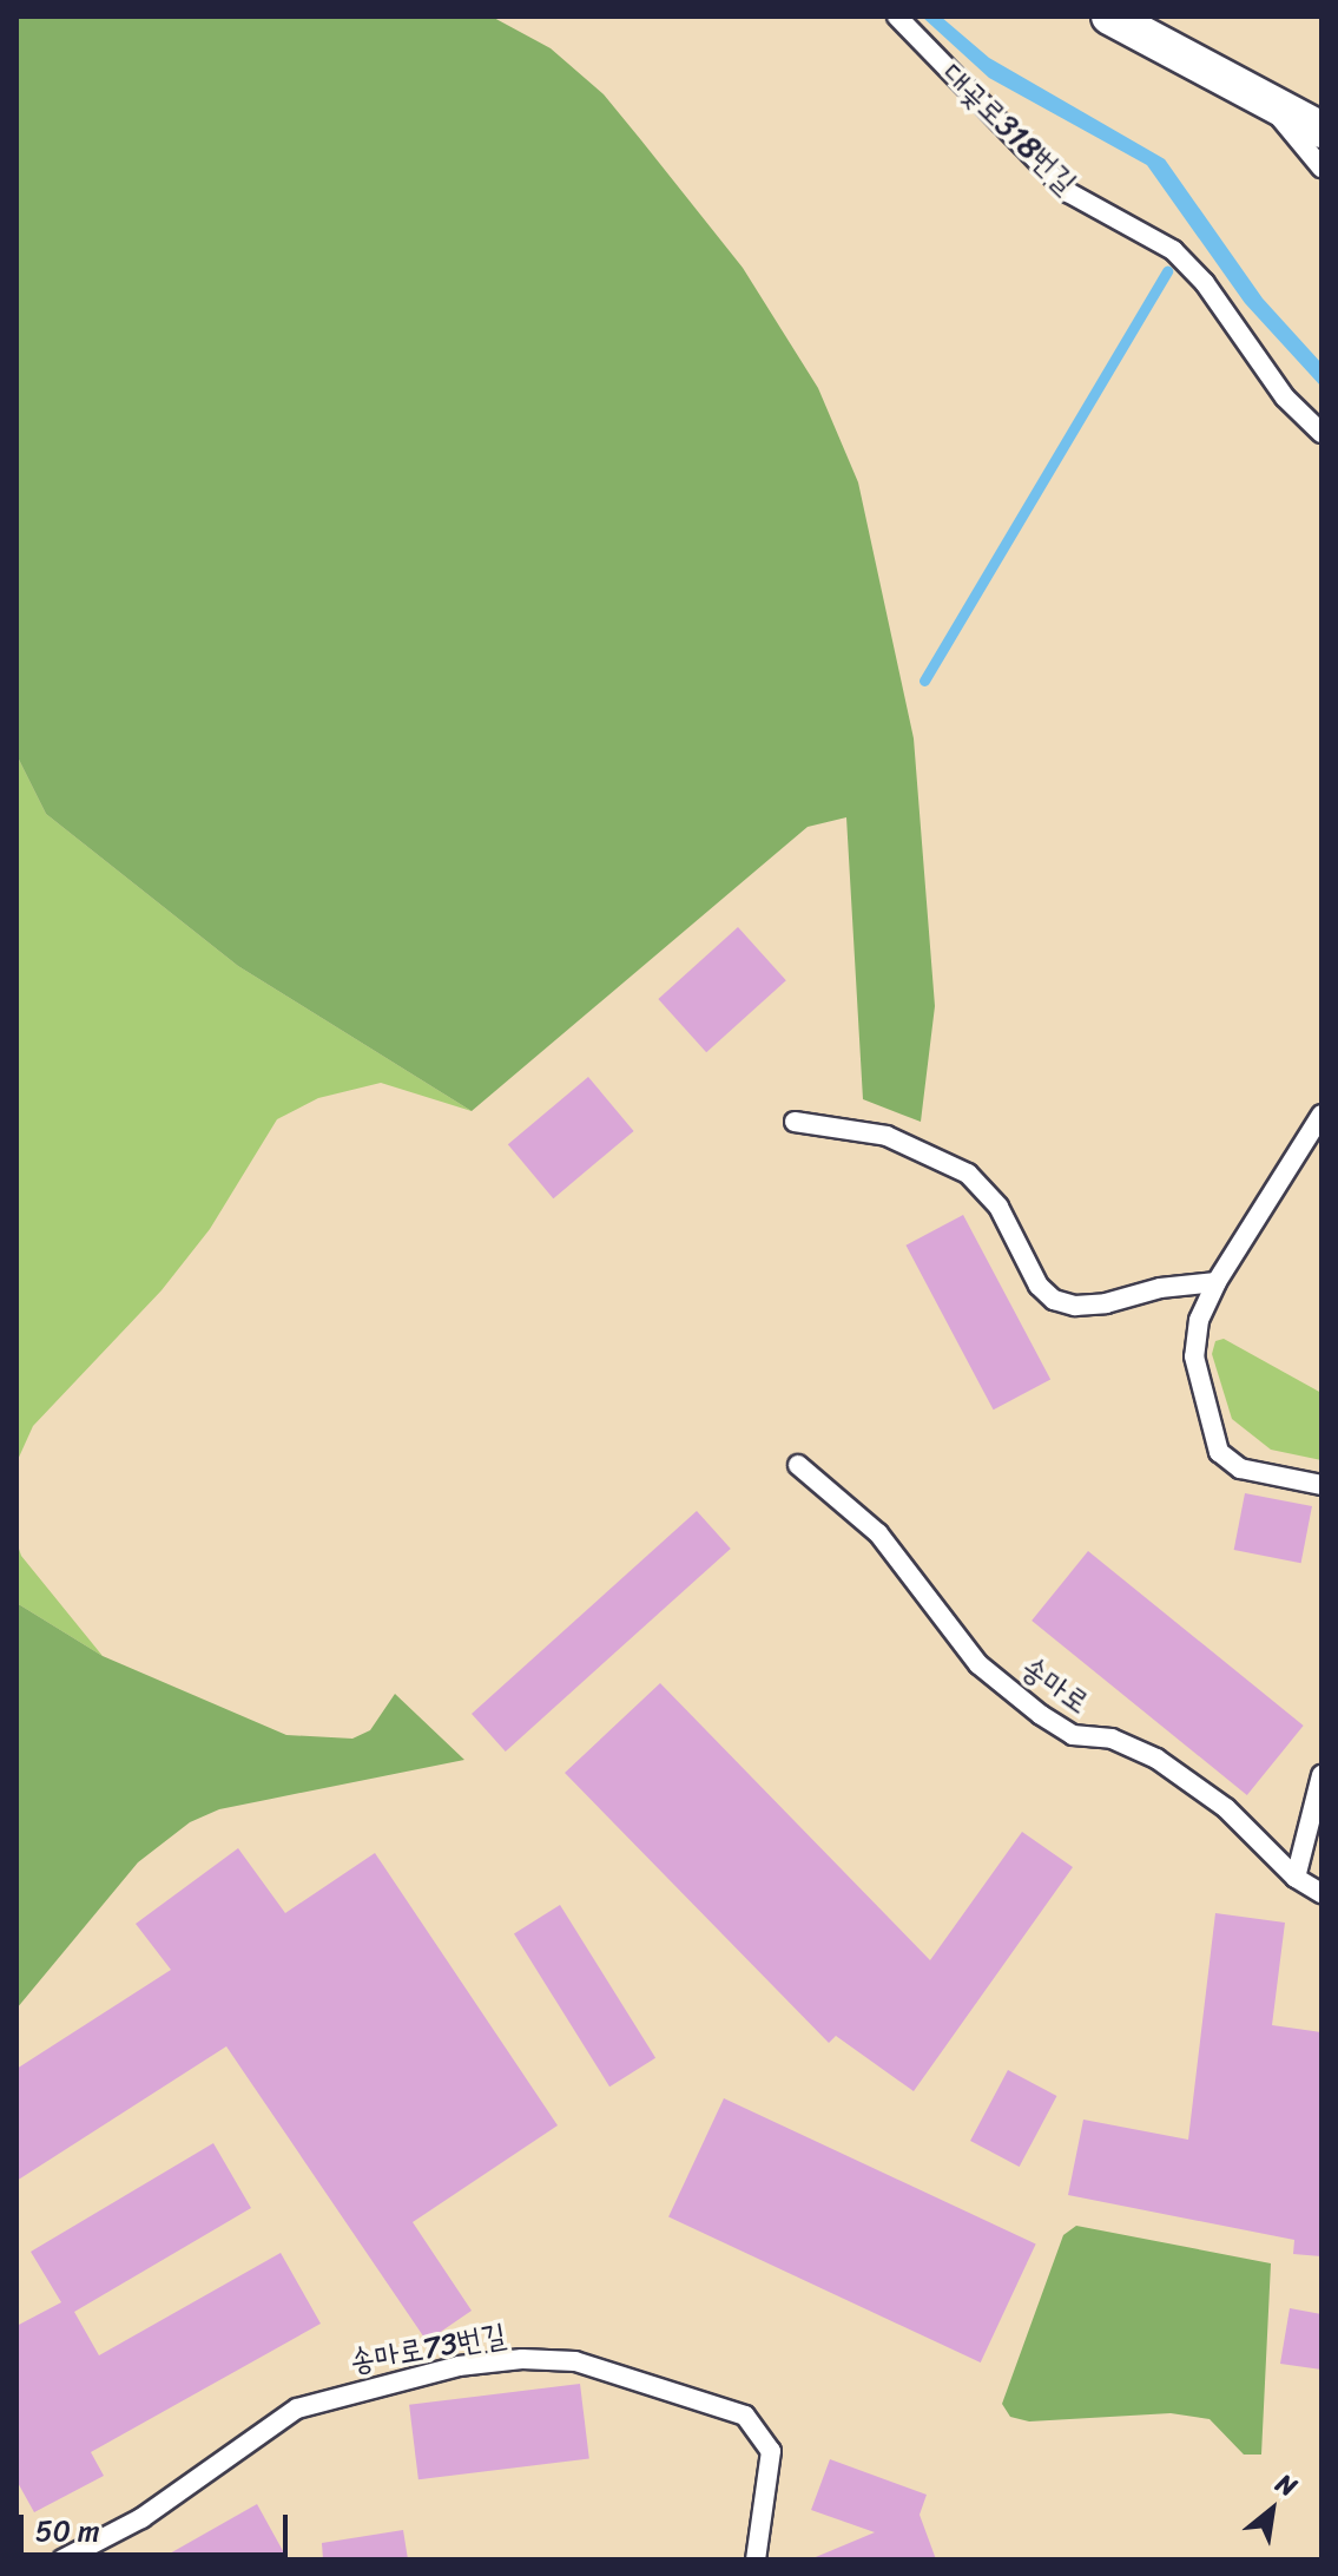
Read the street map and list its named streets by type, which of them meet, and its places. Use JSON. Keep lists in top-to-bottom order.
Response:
{
  "streets": {
    "lane": ["대곶로318번길", "송마로", "송마로73번길"]
  },
  "scale_bar": "50 m",
  "north": "top right"
}
